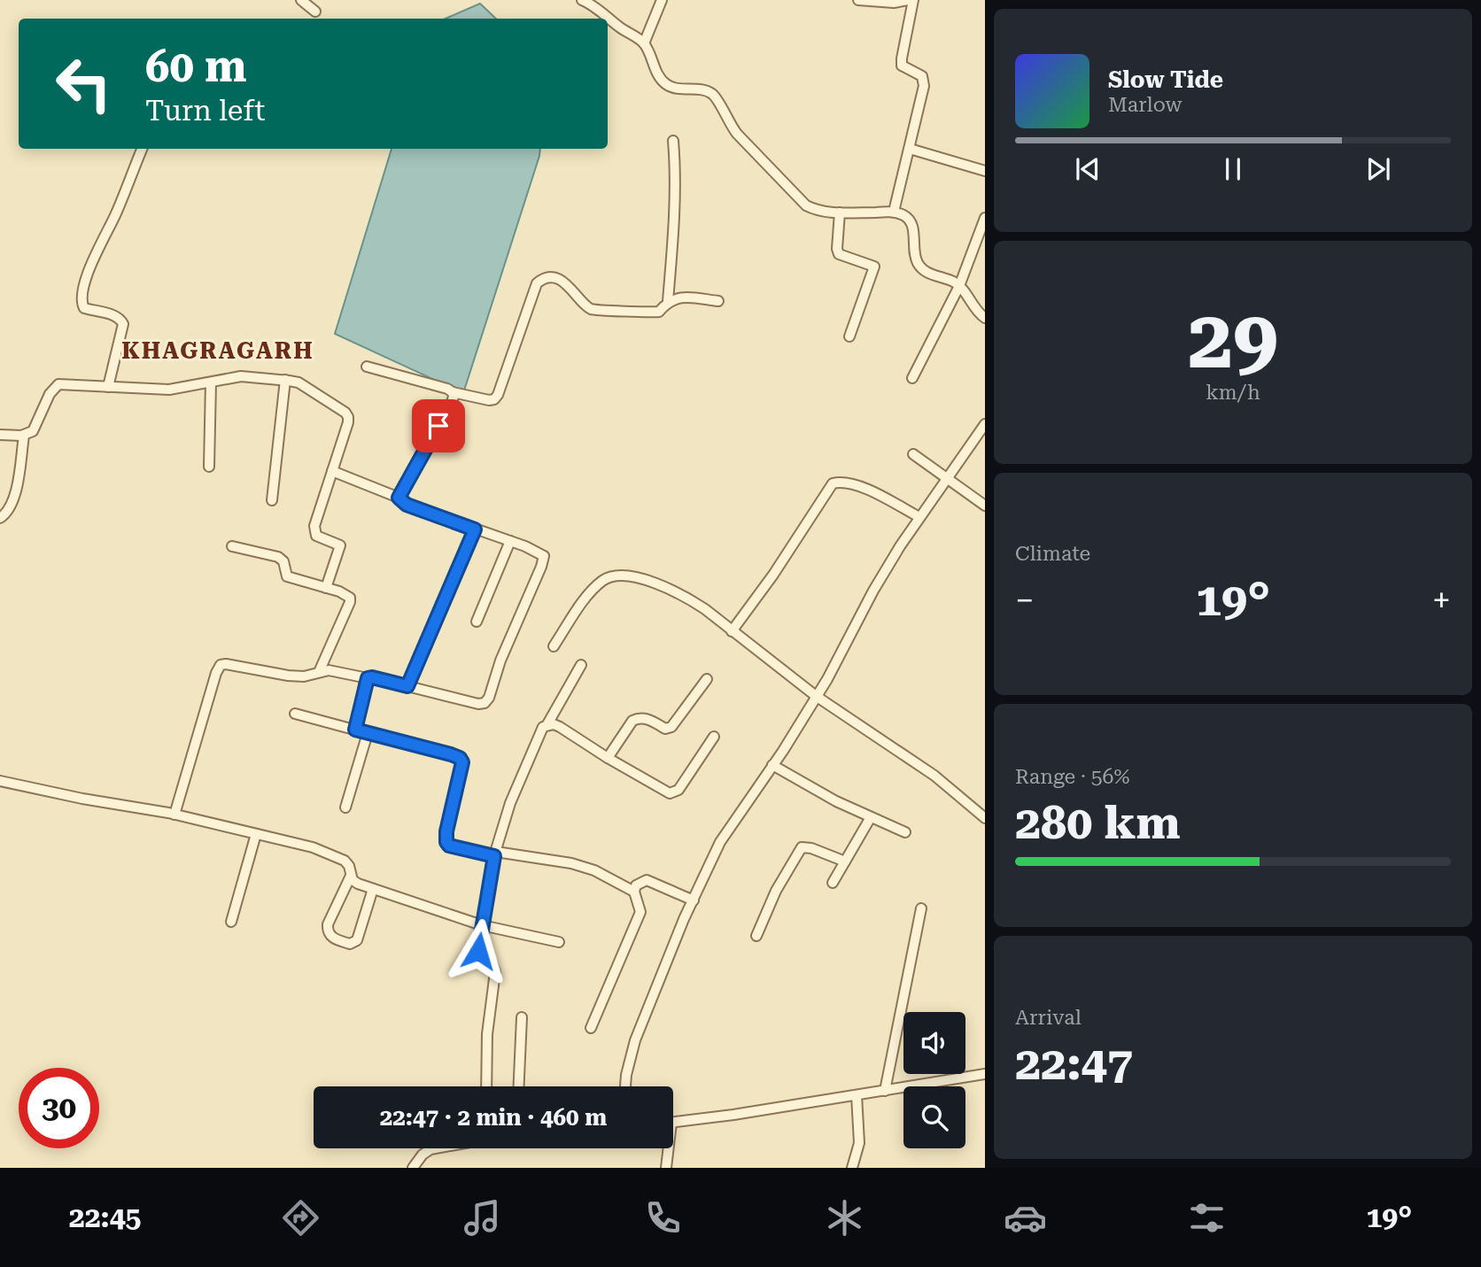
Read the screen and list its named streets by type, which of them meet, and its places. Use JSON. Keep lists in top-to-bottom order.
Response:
{
  "districts": ["KHAGRAGARH"],
  "page": {
    "turn": ["60 m", "Turn left"],
    "song": ["Slow Tide", "Marlow"],
    "tile": [
      ["29", "km/h"],
      "Climate",
      ["Range · 56%", "280 km"],
      ["Arrival", "22:47"]
    ],
    "heat": ["−", "19°", "+"],
    "limit": "30",
    "trip": "22:47 · 2 min · 460 m",
    "tabs": ["22:45", "19°"]
  }
}
